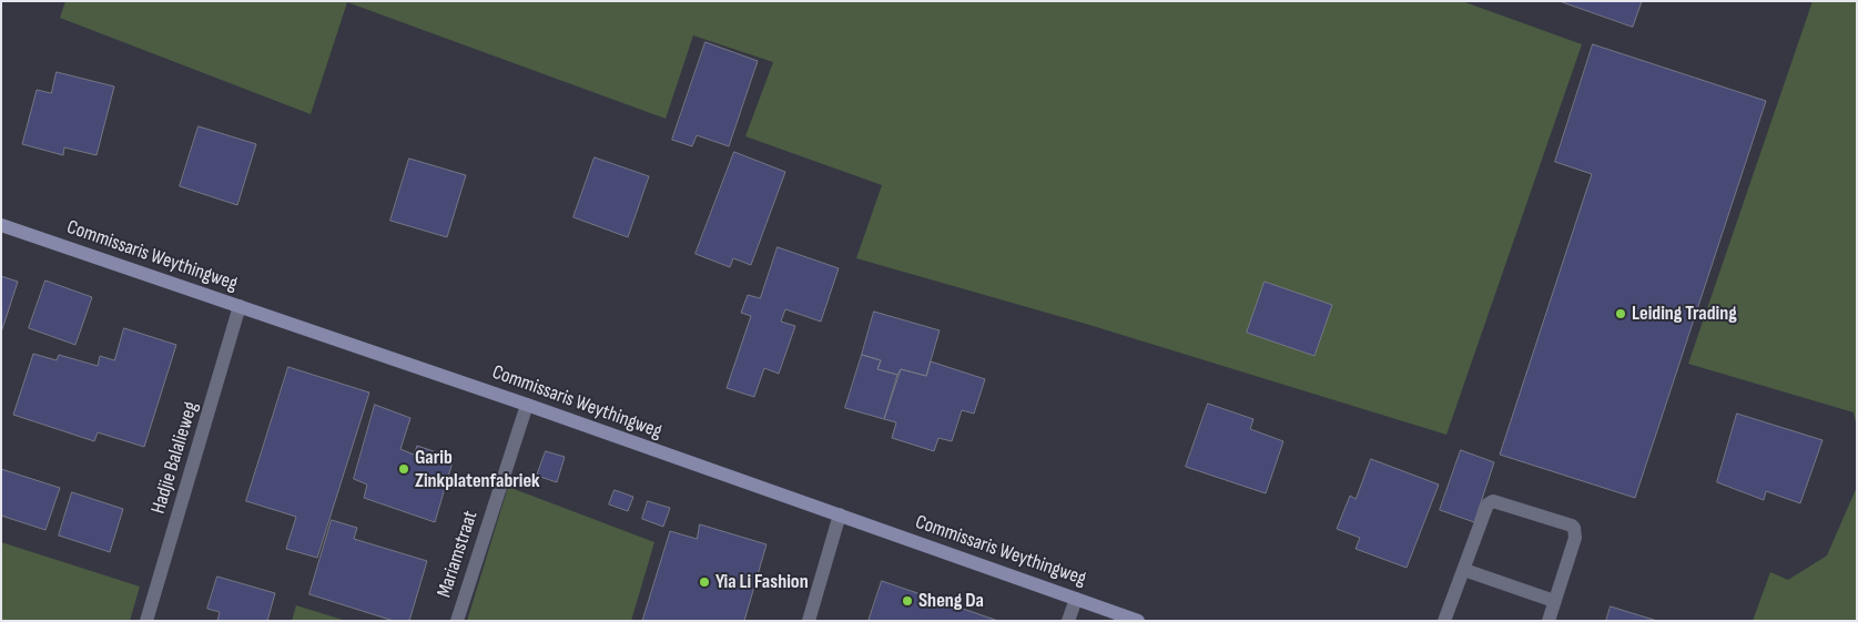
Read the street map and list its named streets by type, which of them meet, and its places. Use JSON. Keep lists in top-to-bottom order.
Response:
{
  "streets": {
    "main road": ["Commissaris Weythingweg"],
    "street": ["Hadjie Balalieweg", "Mariamstraat"]
  },
  "crossings": [
    ["Commissaris Weythingweg", "Hadjie Balalieweg"],
    ["Commissaris Weythingweg", "Mariamstraat"]
  ],
  "places": [
    "Leiding Trading",
    "Garib Zinkplatenfabriek",
    "Yia Li Fashion",
    "Sheng Da"
  ]
}
